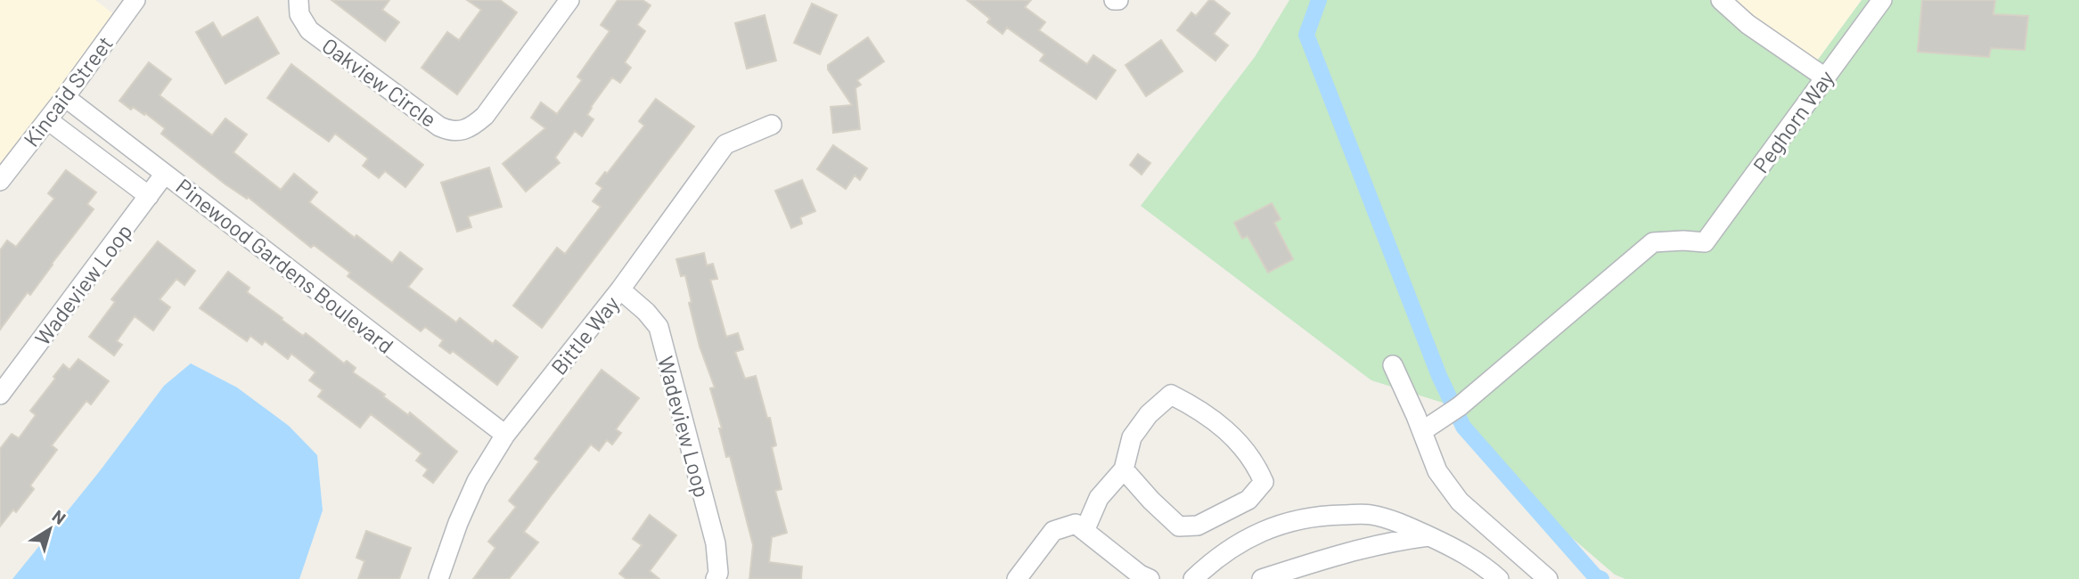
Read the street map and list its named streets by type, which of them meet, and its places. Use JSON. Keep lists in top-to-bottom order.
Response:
{
  "streets": {
    "street": [
      "Oakview Circle",
      "Kincaid Street",
      "Peghorn Way",
      "Pinewood Gardens Boulevard",
      "Wadeview Loop",
      "Bittle Way"
    ]
  },
  "crossings": [
    ["Kincaid Street", "Pinewood Gardens Boulevard"],
    ["Pinewood Gardens Boulevard", "Wadeview Loop"],
    ["Pinewood Gardens Boulevard", "Bittle Way"],
    ["Wadeview Loop", "Bittle Way"]
  ],
  "north": "top right"
}
